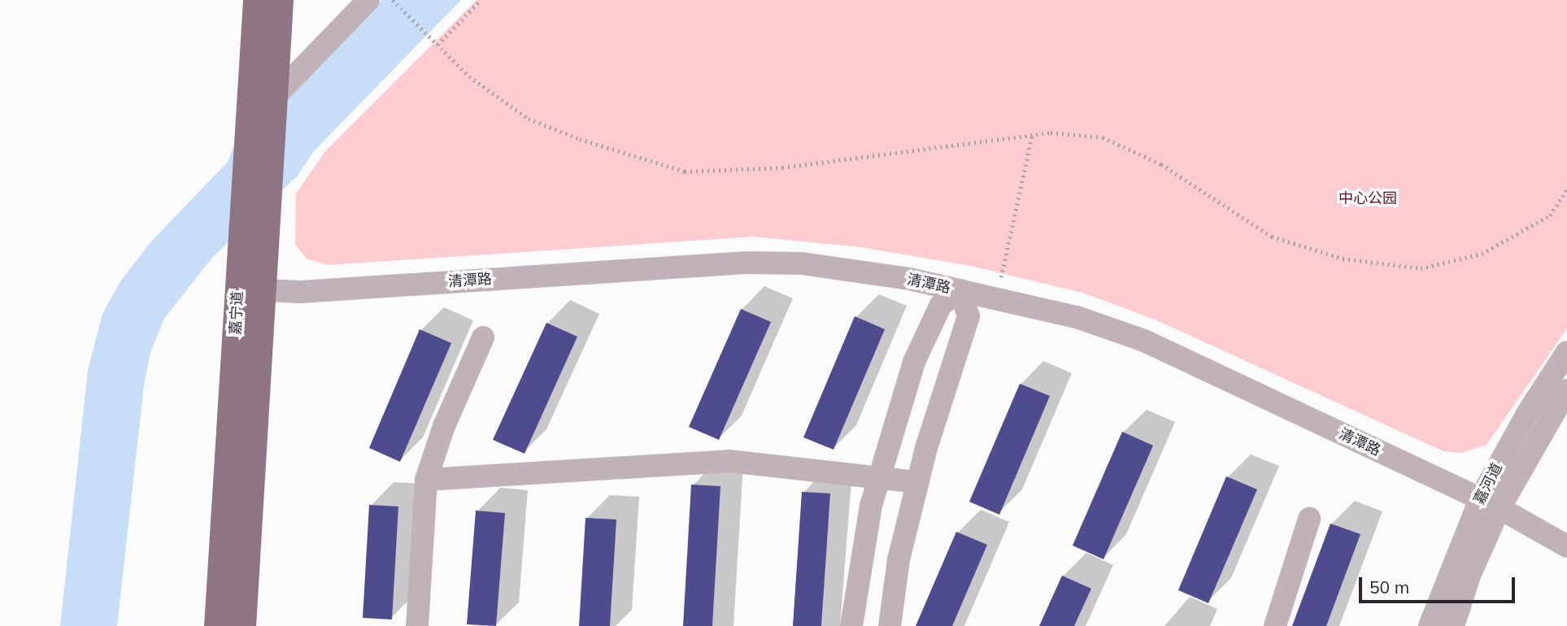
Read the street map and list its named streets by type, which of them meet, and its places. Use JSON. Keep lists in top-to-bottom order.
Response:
{
  "streets": {
    "main road": ["嘉宁道"],
    "street": ["清潭路", "嘉河道"]
  },
  "crossings": [
    ["清潭路", "嘉宁道"],
    ["清潭路", "嘉河道"]
  ],
  "parks": ["中心公园"],
  "scale_bar": "50 m"
}
